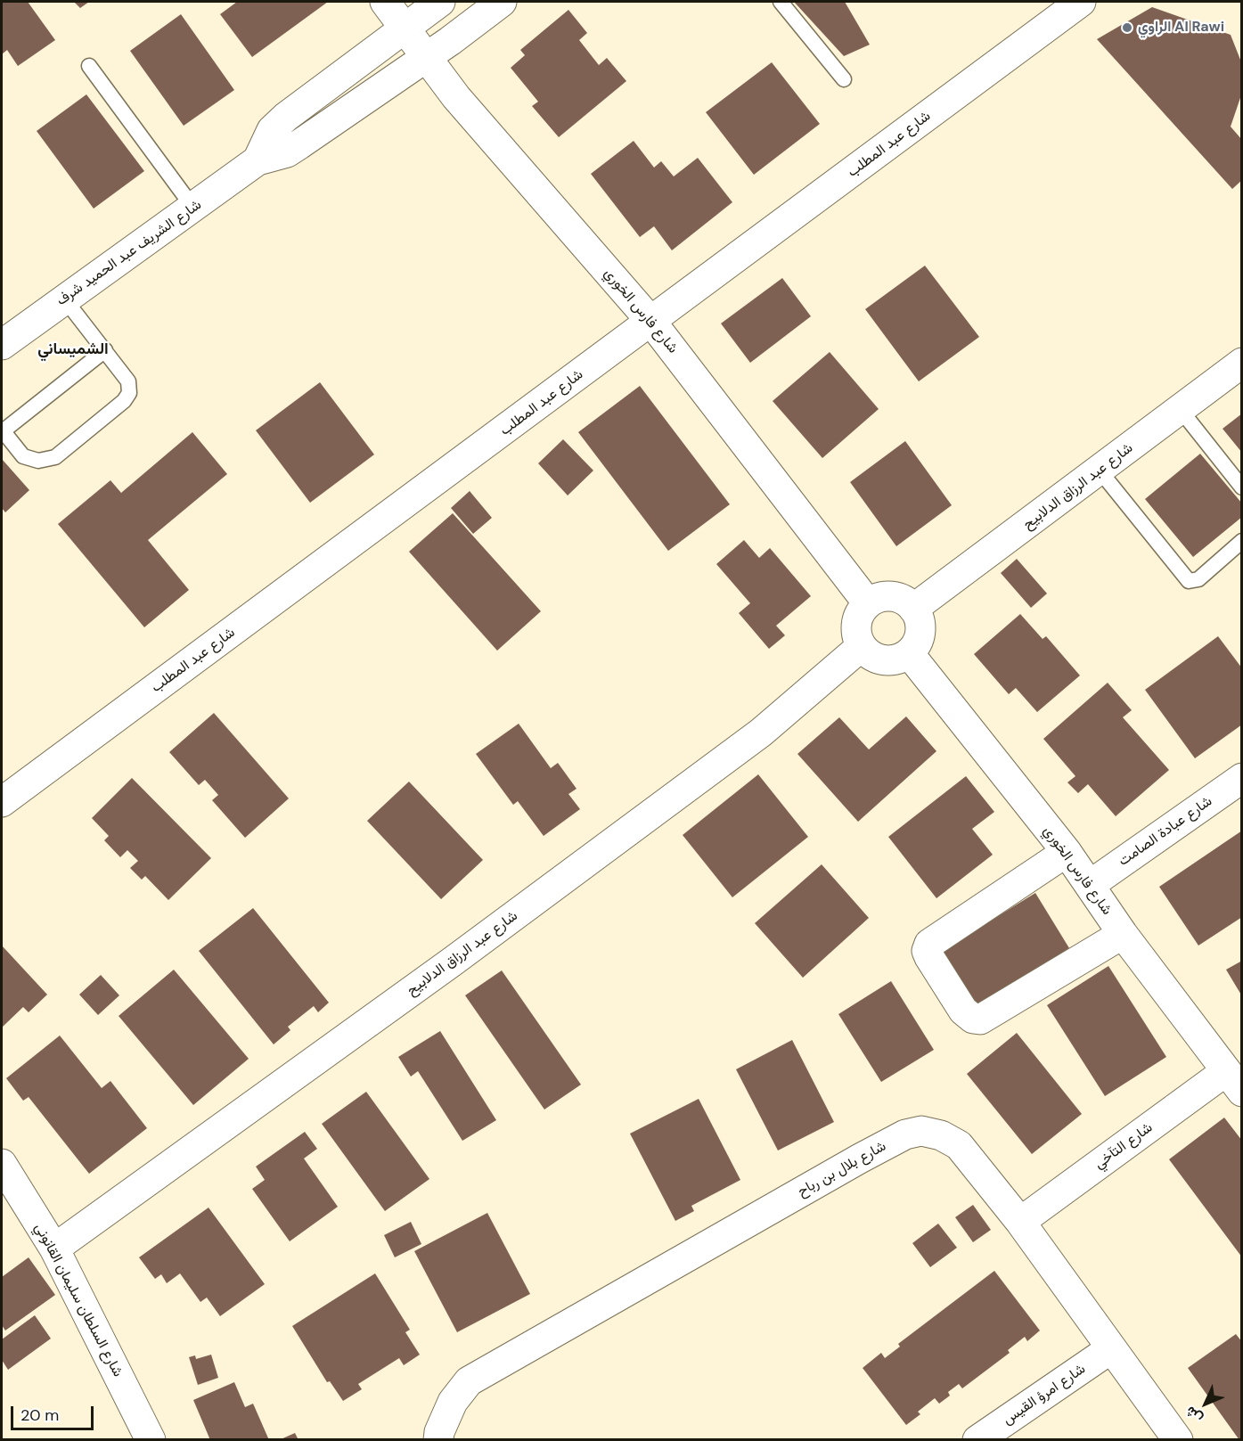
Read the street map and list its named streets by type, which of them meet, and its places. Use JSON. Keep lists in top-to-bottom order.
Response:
{
  "streets": {
    "street": [
      "شارع عبد المطلب",
      "شارع الشريف عبد الحميد شرف",
      "شارع فارس الخوري",
      "شارع عبد الرزاق الدلابيح",
      "شارع عبادة الصامت",
      "شارع التآخي",
      "شارع بلال بن رباح",
      "شارع السلطان سليمان القانوني",
      "شارع امرؤ القيس"
    ]
  },
  "crossings": [
    ["شارع عبد المطلب", "شارع فارس الخوري"],
    ["شارع الشريف عبد الحميد شرف", "شارع فارس الخوري"],
    ["شارع فارس الخوري", "شارع عبد الرزاق الدلابيح"],
    ["شارع فارس الخوري", "شارع عبادة الصامت"],
    ["شارع فارس الخوري", "شارع التآخي"],
    ["شارع عبد الرزاق الدلابيح", "شارع السلطان سليمان القانوني"],
    ["شارع التآخي", "شارع بلال بن رباح"],
    ["شارع بلال بن رباح", "شارع امرؤ القيس"]
  ],
  "districts": ["الشميساني"],
  "places": ["الراوي Al Rawi"],
  "scale_bar": "20 m",
  "north": "bottom left"
}
